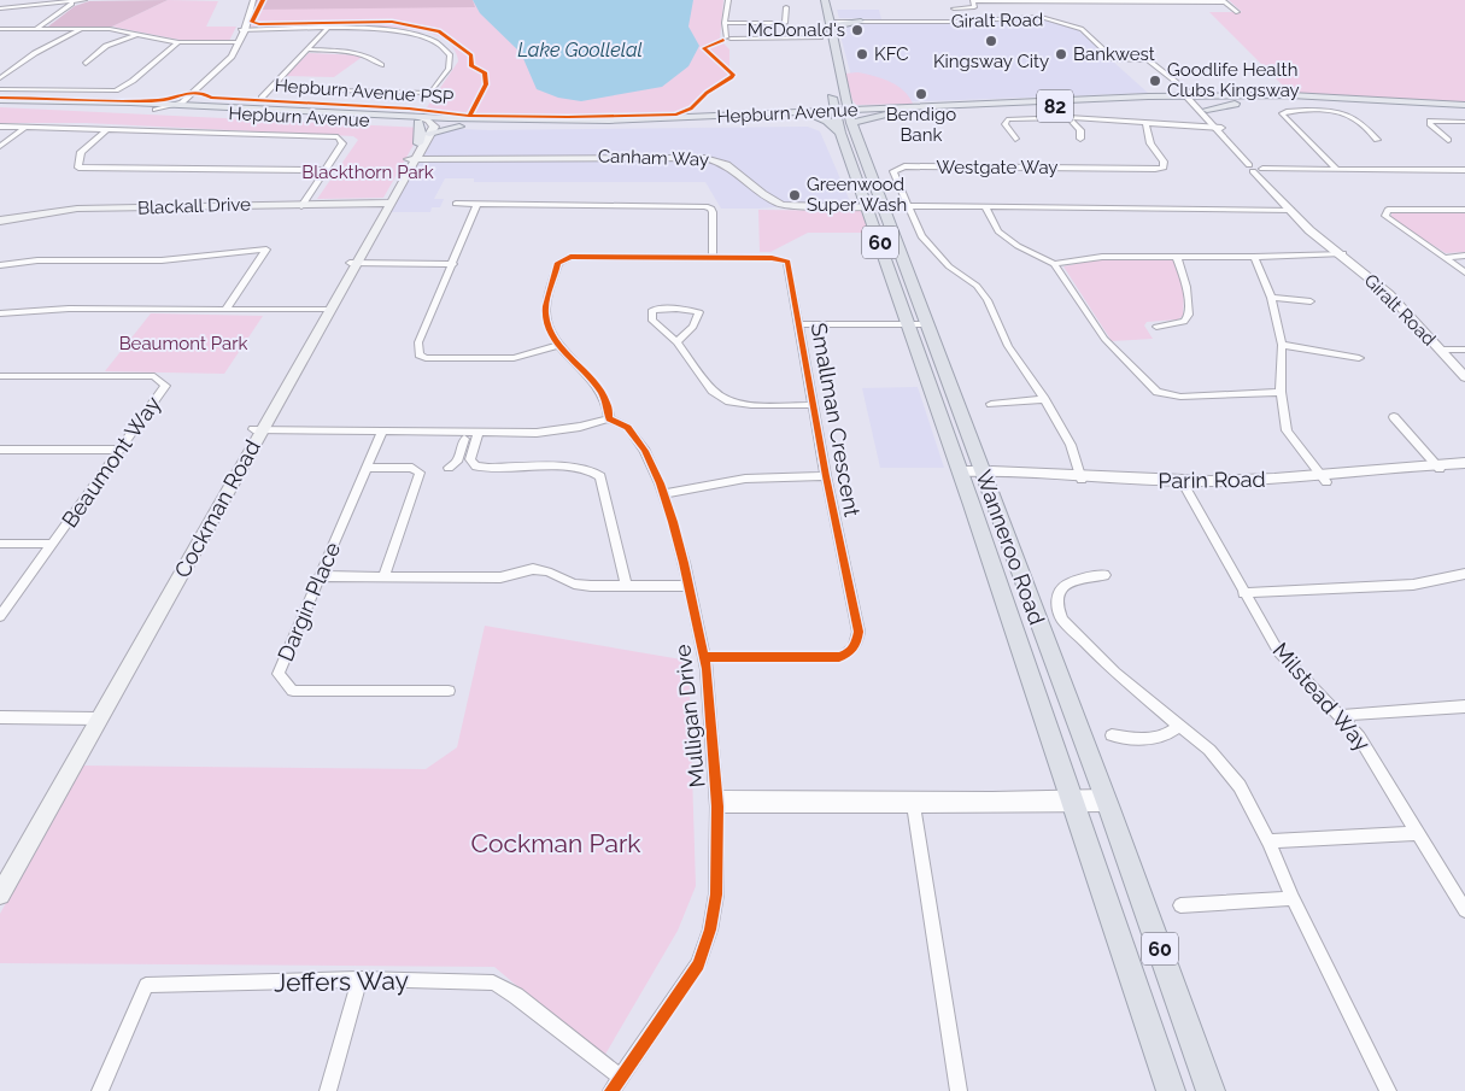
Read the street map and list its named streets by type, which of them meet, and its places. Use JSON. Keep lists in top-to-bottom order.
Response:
{
  "streets": {
    "highway": ["60", "Wanneroo Road"],
    "main road": [
      "82",
      "Hepburn Avenue",
      "Canham Way",
      "Blackall Drive",
      "Cockman Road"
    ],
    "street": [
      "Giralt Road",
      "Westgate Way",
      "Smallman Crescent",
      "Beaumont Way",
      "Parin Road",
      "Dargin Place",
      "Milstead Way",
      "Mulligan Drive",
      "Jeffers Way"
    ],
    "cycle path": ["Hepburn Avenue PSP"]
  },
  "crossings": [
    ["Giralt Road", "Hepburn Avenue"],
    ["Hepburn Avenue", "Canham Way"],
    ["Hepburn Avenue", "Cockman Road"],
    ["Hepburn Avenue", "Wanneroo Road"],
    ["Canham Way", "Cockman Road"],
    ["Canham Way", "Wanneroo Road"],
    ["Westgate Way", "Parin Road"],
    ["Blackall Drive", "Cockman Road"],
    ["Smallman Crescent", "Mulligan Drive"],
    ["Parin Road", "Wanneroo Road"],
    ["Parin Road", "Milstead Way"],
    ["Mulligan Drive", "Jeffers Way"]
  ],
  "water": ["Lake Goollelal"],
  "parks": ["Blackthorn Park", "Beaumont Park", "Cockman Park"],
  "places": [
    "McDonald's",
    "Kingsway City",
    "KFC",
    "Bankwest",
    "Goodlife Health Clubs Kingsway",
    "Bendigo Bank",
    "Greenwood Super Wash"
  ]
}
